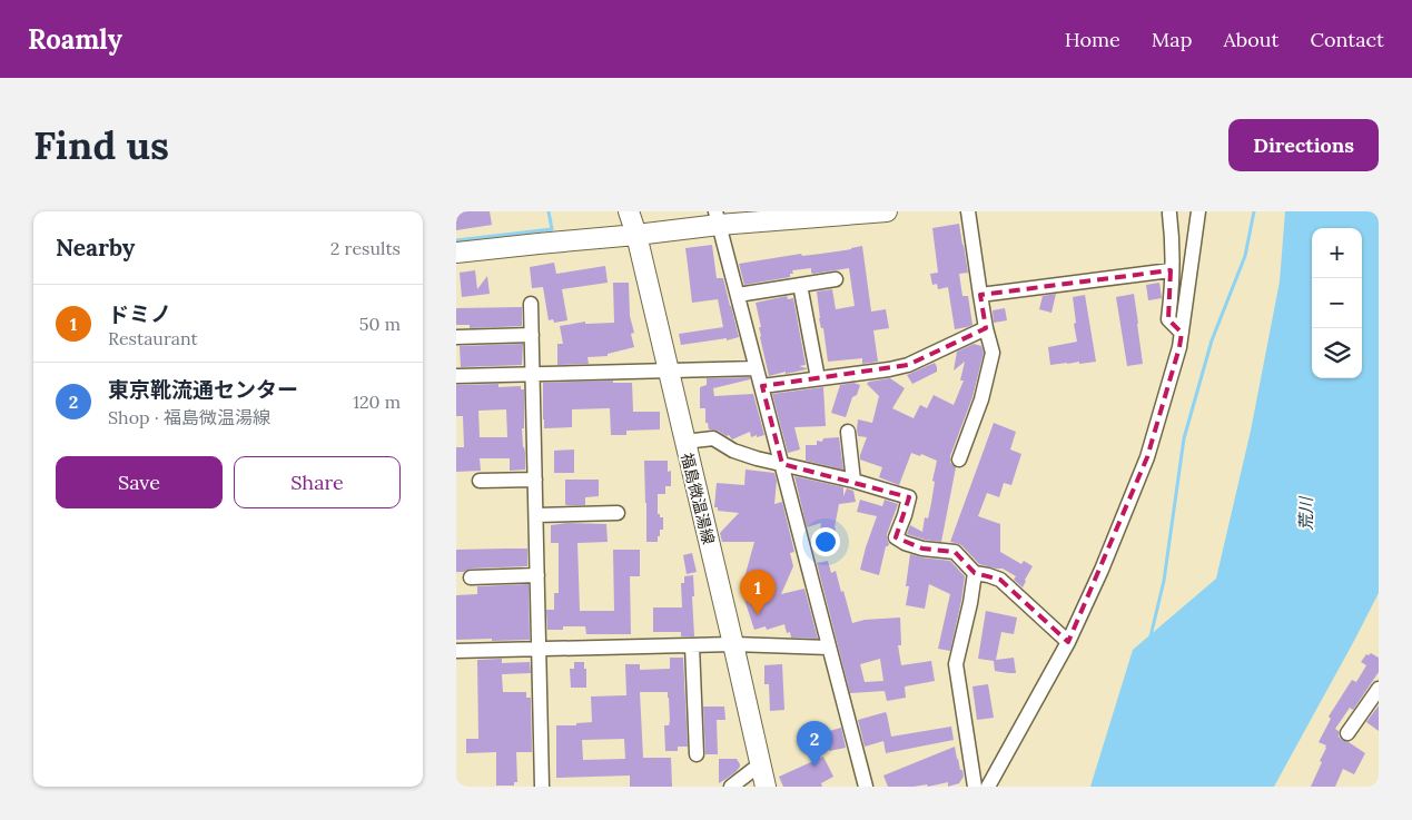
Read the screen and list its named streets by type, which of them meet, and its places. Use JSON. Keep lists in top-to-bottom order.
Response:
{
  "streets": {
    "main road": ["福島微温湯線"]
  },
  "water": ["荒川"],
  "page": {
    "header": "Roamly",
    "nav": [
      "Home",
      "Map",
      "About",
      "Contact"
    ],
    "buttons": [
      "Directions",
      ["Save", "Share"]
    ],
    "title": "Find us",
    "heading": ["Nearby", "2 results"],
    "map_buttons": ["+", "−"],
    "list": [
      {
        "mark": "1",
        "name": "ドミノ",
        "note": "Restaurant",
        "value": "50 m"
      },
      {
        "mark": "2",
        "name": "東京靴流通センター",
        "note": "Shop · 福島微温湯線",
        "value": "120 m"
      }
    ],
    "pins": ["1", "2"]
  }
}
